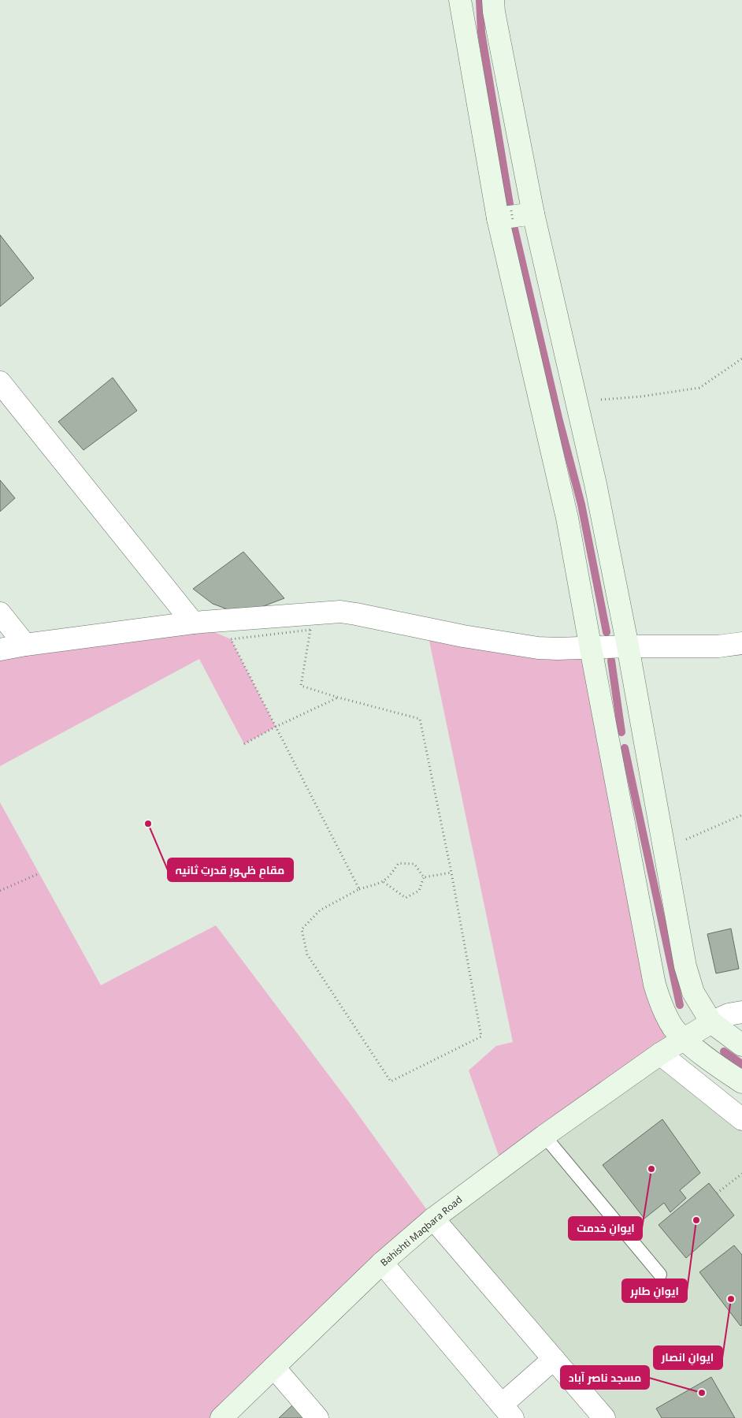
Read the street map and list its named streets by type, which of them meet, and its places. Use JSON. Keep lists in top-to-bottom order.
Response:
{
  "streets": {
    "street": ["Bahishti Maqbara Road"]
  },
  "places": [
    "مقامِ ظہورِ قدرتِ ثانیہ",
    "ایوانِ خدمت",
    "ایوانِ طاہر",
    "ایوانِ انصار",
    "مسجد ناصر آباد"
  ]
}
